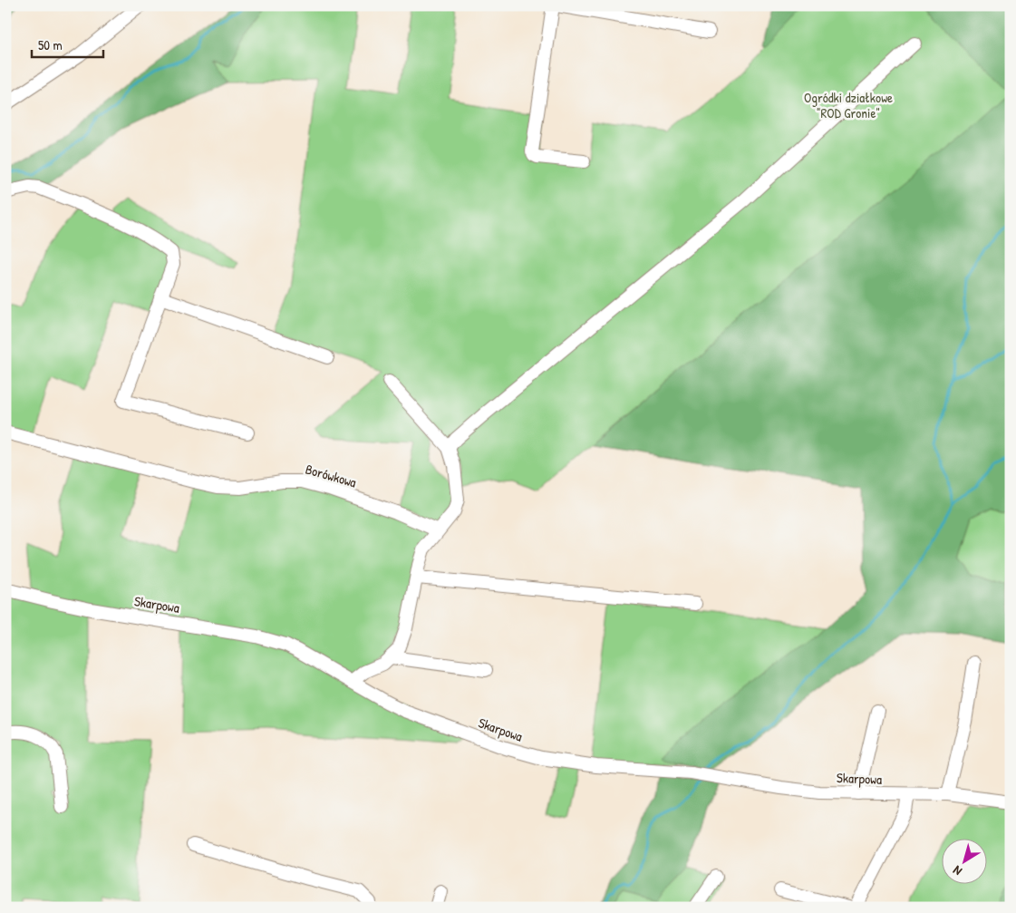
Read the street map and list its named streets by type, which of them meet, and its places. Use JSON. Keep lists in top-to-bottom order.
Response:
{
  "streets": {
    "street": ["Borówkowa", "Skarpowa"]
  },
  "parks": ["Ogródki działkowe \"ROD Gronie\""],
  "scale_bar": "50 m",
  "north": "bottom left"
}
